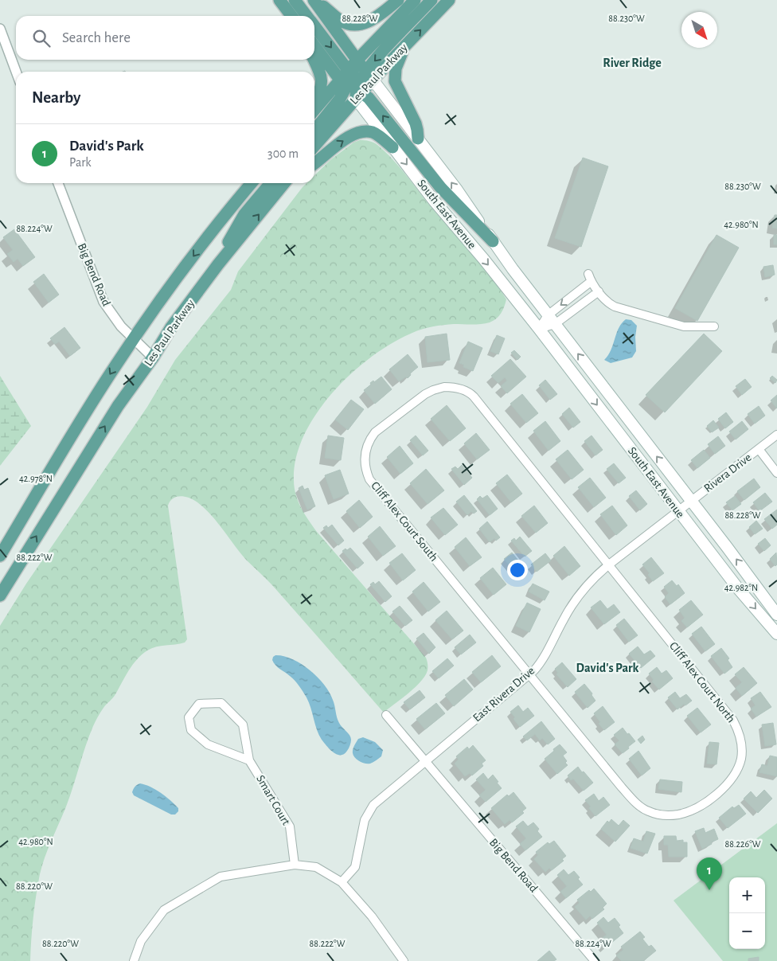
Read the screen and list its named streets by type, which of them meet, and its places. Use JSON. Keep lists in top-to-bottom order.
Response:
{
  "streets": {
    "main road": ["Les Paul Parkway", "South East Avenue"],
    "street": [
      "Big Bend Road",
      "Rivera Drive",
      "Cliff Alex Court South",
      "Cliff Alex Court North",
      "East Rivera Drive",
      "Smart Court"
    ]
  },
  "crossings": [
    ["Les Paul Parkway", "South East Avenue"],
    ["Les Paul Parkway", "Big Bend Road"],
    ["South East Avenue", "Rivera Drive"],
    ["South East Avenue", "East Rivera Drive"],
    ["Big Bend Road", "East Rivera Drive"],
    ["Rivera Drive", "East Rivera Drive"],
    ["Cliff Alex Court South", "Cliff Alex Court North"],
    ["Cliff Alex Court South", "East Rivera Drive"],
    ["Cliff Alex Court North", "East Rivera Drive"]
  ],
  "districts": ["River Ridge", "David's Park"],
  "north": "bottom right",
  "page": {
    "search": "Search here",
    "heading": "Nearby",
    "list": [
      {
        "mark": "1",
        "name": "David's Park",
        "note": "Park",
        "value": "300 m"
      }
    ],
    "pins": "1",
    "map_buttons": ["+", "−"]
  },
  "coordinates": [
    "88.228°W",
    "88.230°W",
    "42.980°N",
    "88.224°W",
    "42.978°N",
    "88.222°W",
    "42.982°N",
    "88.226°W",
    "88.220°W"
  ]
}
